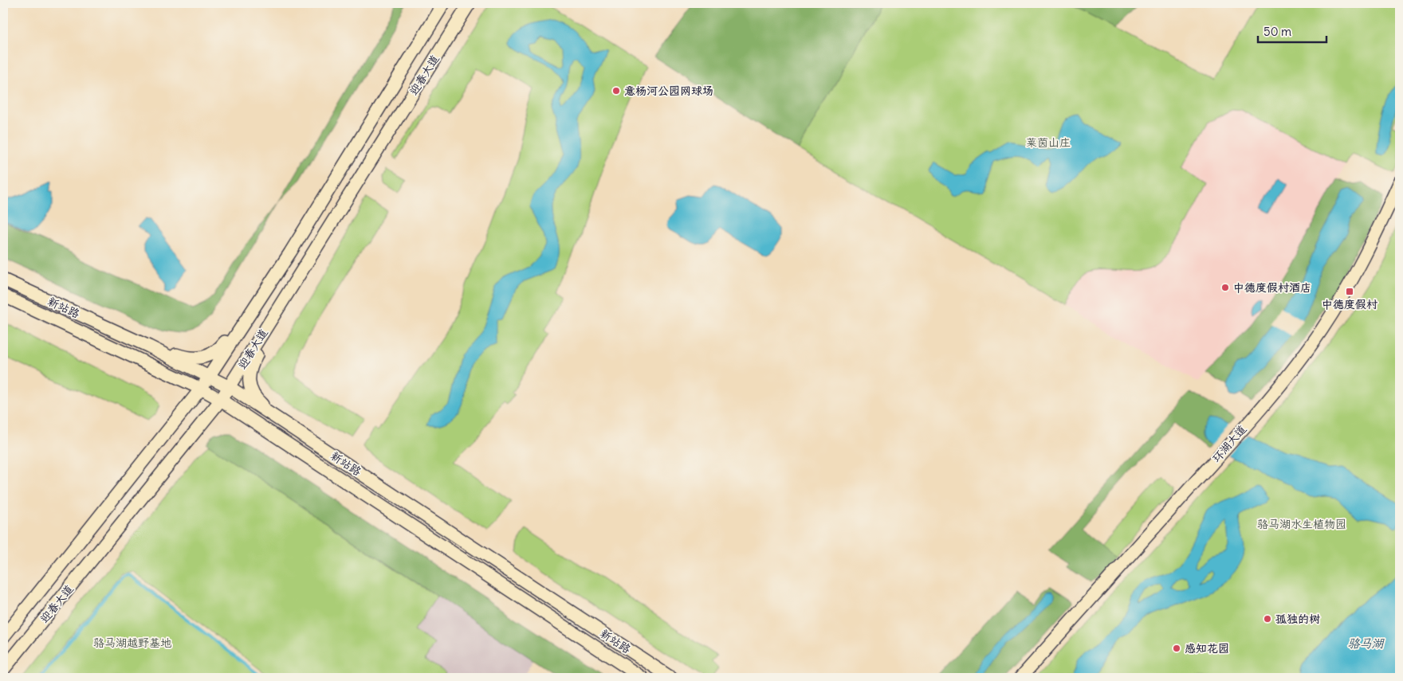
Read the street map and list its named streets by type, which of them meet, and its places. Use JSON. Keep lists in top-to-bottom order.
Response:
{
  "streets": {
    "street": ["迎春大道", "新站路", "环湖大道"]
  },
  "crossings": [
    ["迎春大道", "新站路"]
  ],
  "water": ["骆马湖"],
  "parks": ["莱茵山庄", "骆马湖水生植物园", "骆马湖越野基地"],
  "places": {
    "other": [
      "意杨河公园网球场",
      "中德度假村酒店",
      "孤独的树",
      "感知花园"
    ],
    "transit": ["中德度假村"]
  },
  "scale_bar": "50 m"
}
